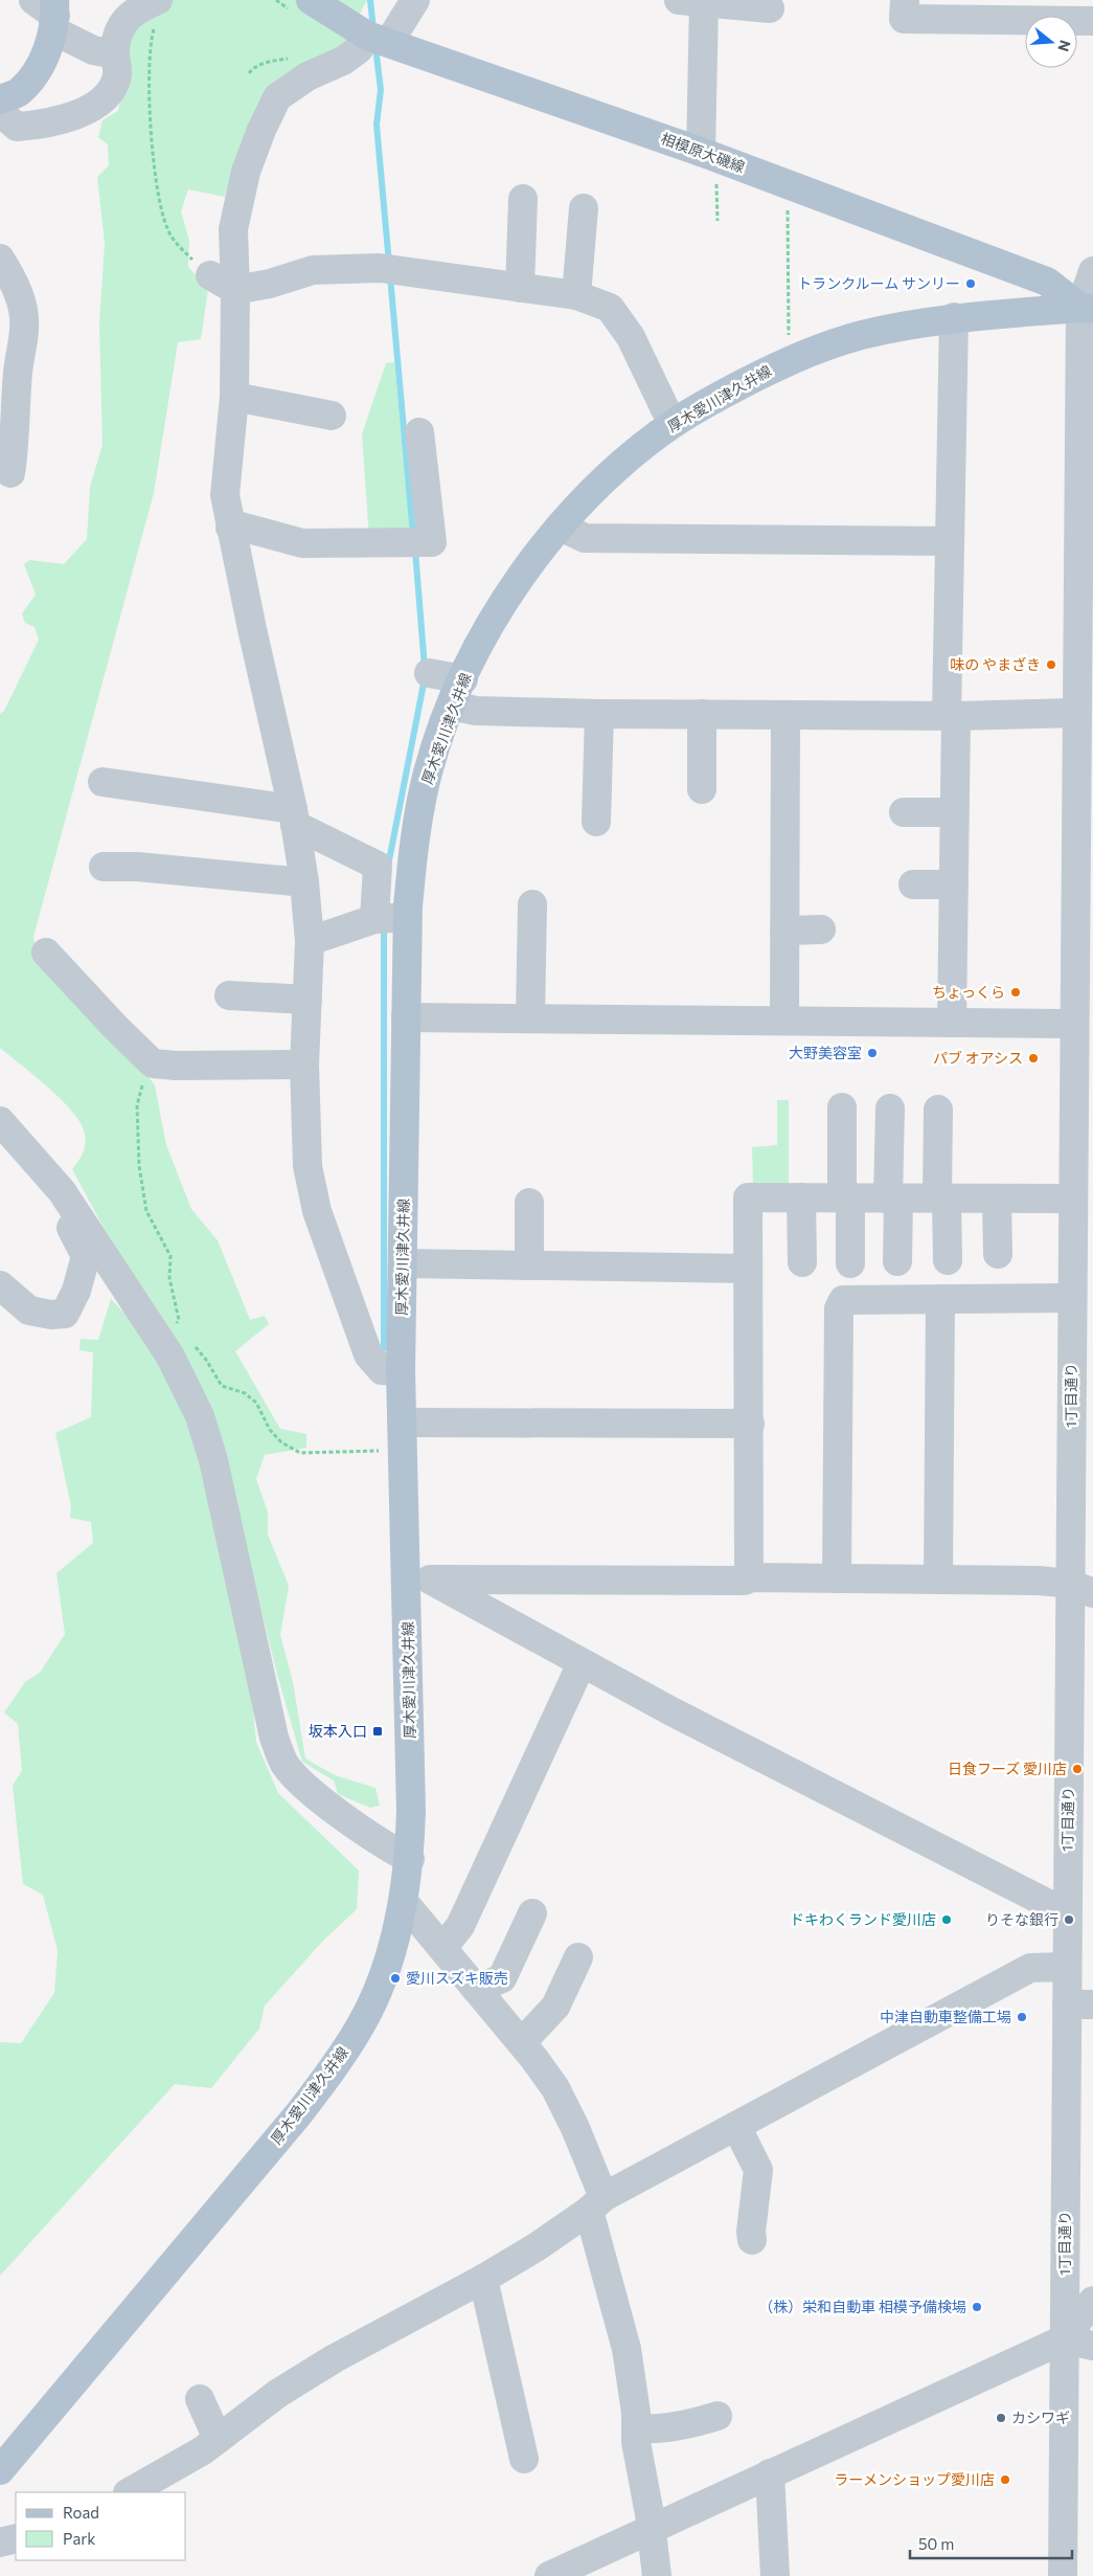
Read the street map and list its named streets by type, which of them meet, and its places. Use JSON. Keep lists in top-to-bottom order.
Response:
{
  "streets": {
    "main road": ["相模原大磯線", "厚木愛川津久井線"],
    "street": ["1丁目通り"]
  },
  "crossings": [
    ["相模原大磯線", "厚木愛川津久井線"],
    ["相模原大磯線", "1丁目通り"],
    ["厚木愛川津久井線", "1丁目通り"]
  ],
  "places": {
    "other": [
      "トランクルーム サンリー",
      "味の やまざき",
      "ちょっくら",
      "大野美容室",
      "パブ オアシス",
      "日食フーズ 愛川店",
      "ドキわくランド愛川店",
      "りそな銀行",
      "愛川スズキ販売",
      "中津自動車整備工場",
      "（株）栄和自動車 相模予備検場",
      "カシワギ",
      "ラーメンショップ愛川店"
    ],
    "transit": ["坂本入口"]
  },
  "legend": ["Road", "Park"],
  "scale_bar": "50 m",
  "north": "right"
}
